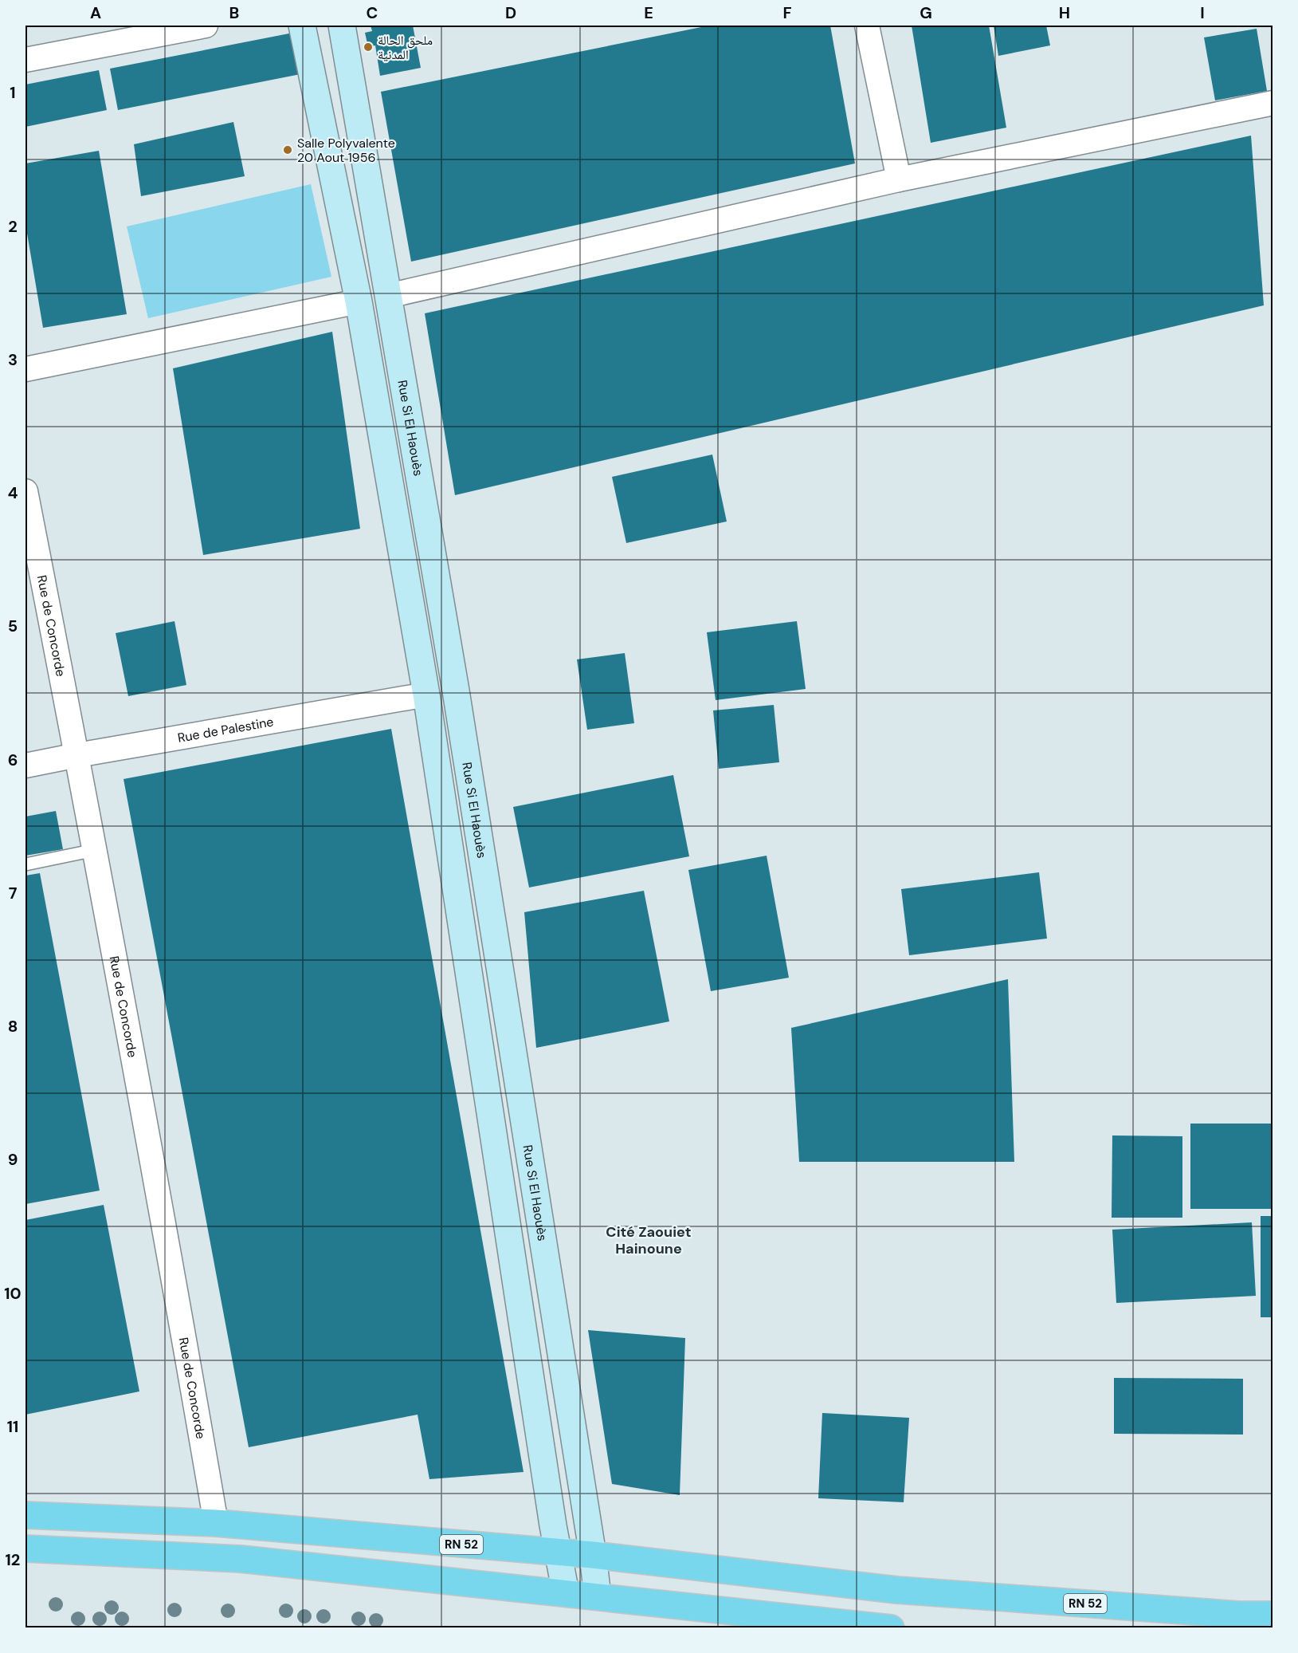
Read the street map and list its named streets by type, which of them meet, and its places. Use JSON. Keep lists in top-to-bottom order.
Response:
{
  "streets": {
    "main road": ["RN 52"],
    "street": ["Rue Si El Haouès", "Rue de Concorde", "Rue de Palestine"]
  },
  "crossings": [
    ["Rue Si El Haouès", "RN 52"],
    ["Rue de Concorde", "Rue de Palestine"],
    ["Rue de Concorde", "RN 52"]
  ],
  "districts": ["Cité Zaouiet Hainoune"],
  "places": ["ملحق الحالة المدنية", "Salle Polyvalente 20 Aout 1956"],
  "grid": {
    "columns": [
      "A",
      "B",
      "C",
      "D",
      "E",
      "F",
      "G",
      "H",
      "I"
    ],
    "rows": [
      "1",
      "2",
      "3",
      "4",
      "5",
      "6",
      "7",
      "8",
      "9",
      "10",
      "11",
      "12"
    ]
  }
}
